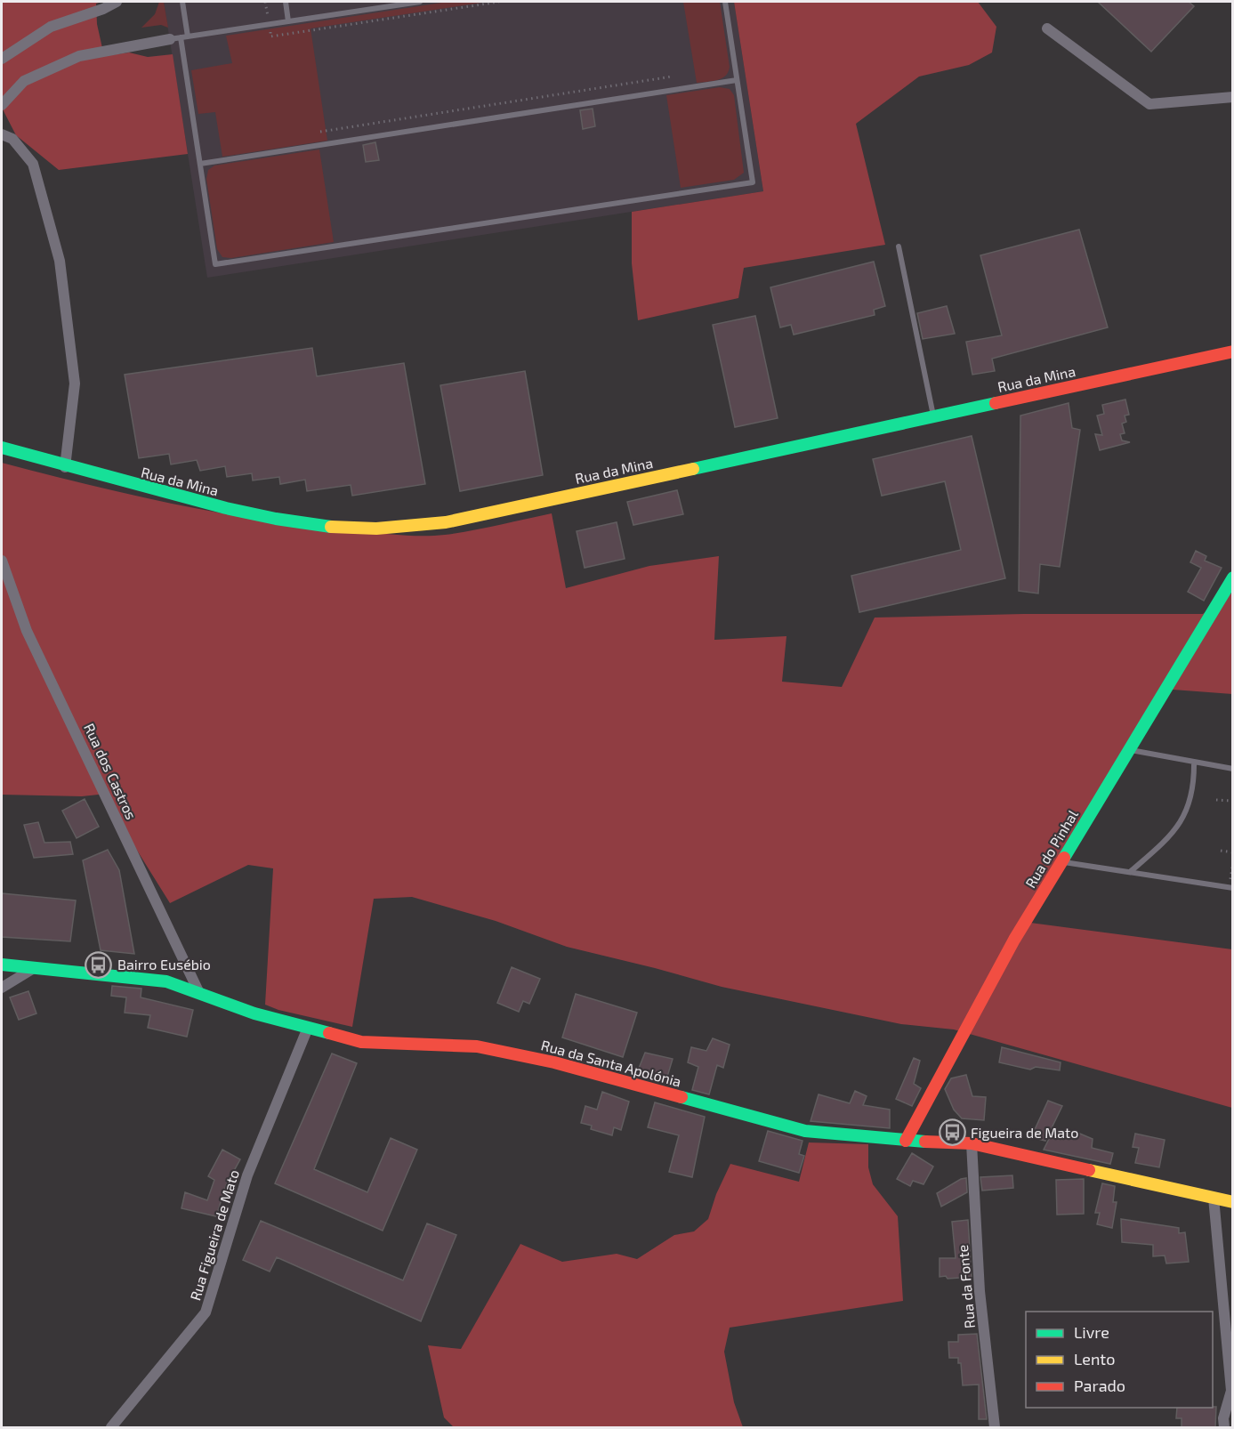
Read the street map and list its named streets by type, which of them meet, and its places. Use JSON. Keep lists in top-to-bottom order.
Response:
{
  "streets": {
    "street": [
      "Rua da Mina",
      "Rua dos Castros",
      "Rua do Pinhal",
      "Rua da Santa Apolónia",
      "Rua Figueira de Mato",
      "Rua da Fonte"
    ]
  },
  "crossings": [
    ["Rua dos Castros", "Rua da Santa Apolónia"],
    ["Rua do Pinhal", "Rua da Santa Apolónia"],
    ["Rua da Santa Apolónia", "Rua Figueira de Mato"],
    ["Rua da Santa Apolónia", "Rua da Fonte"]
  ],
  "places": {
    "bus stop": ["Bairro Eusébio", "Figueira de Mato"]
  },
  "legend": ["Livre", "Lento", "Parado"]
}
